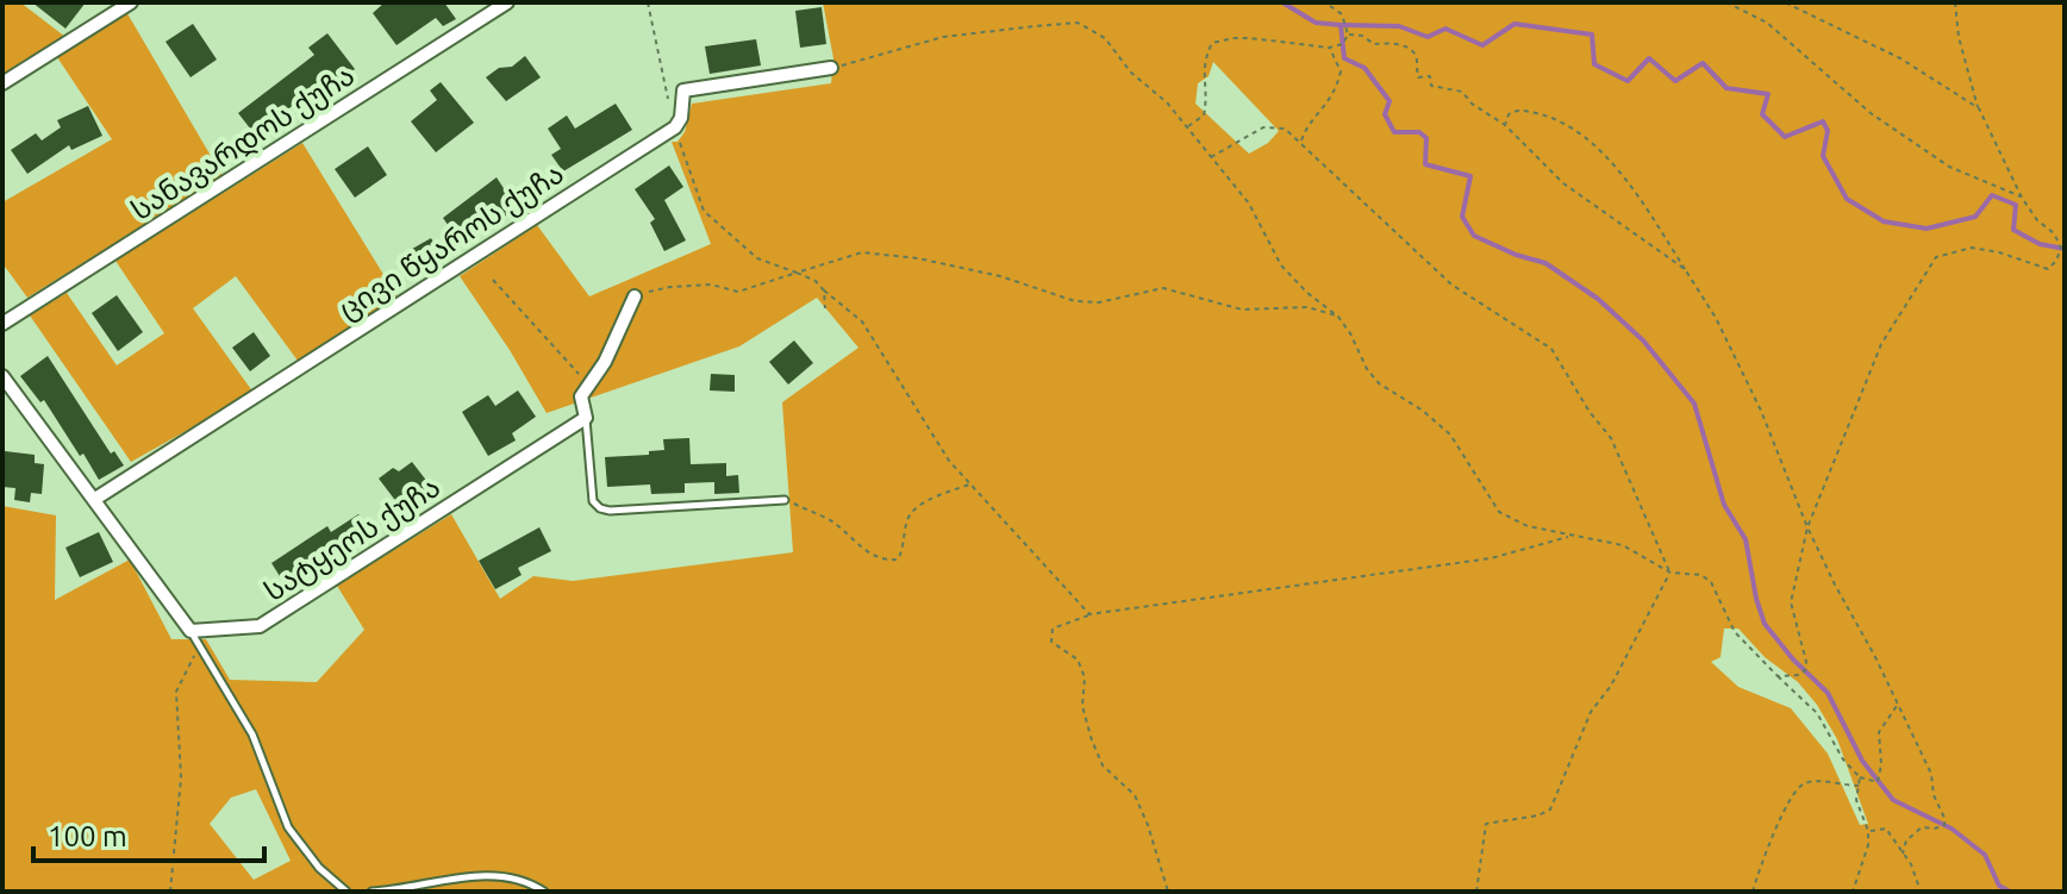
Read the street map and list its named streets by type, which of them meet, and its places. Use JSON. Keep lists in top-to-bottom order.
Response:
{
  "streets": {
    "street": ["სანავარდოს ქუჩა", "ცივი წყაროს ქუჩა", "სატყეოს ქუჩა"]
  },
  "scale_bar": "100 m"
}
